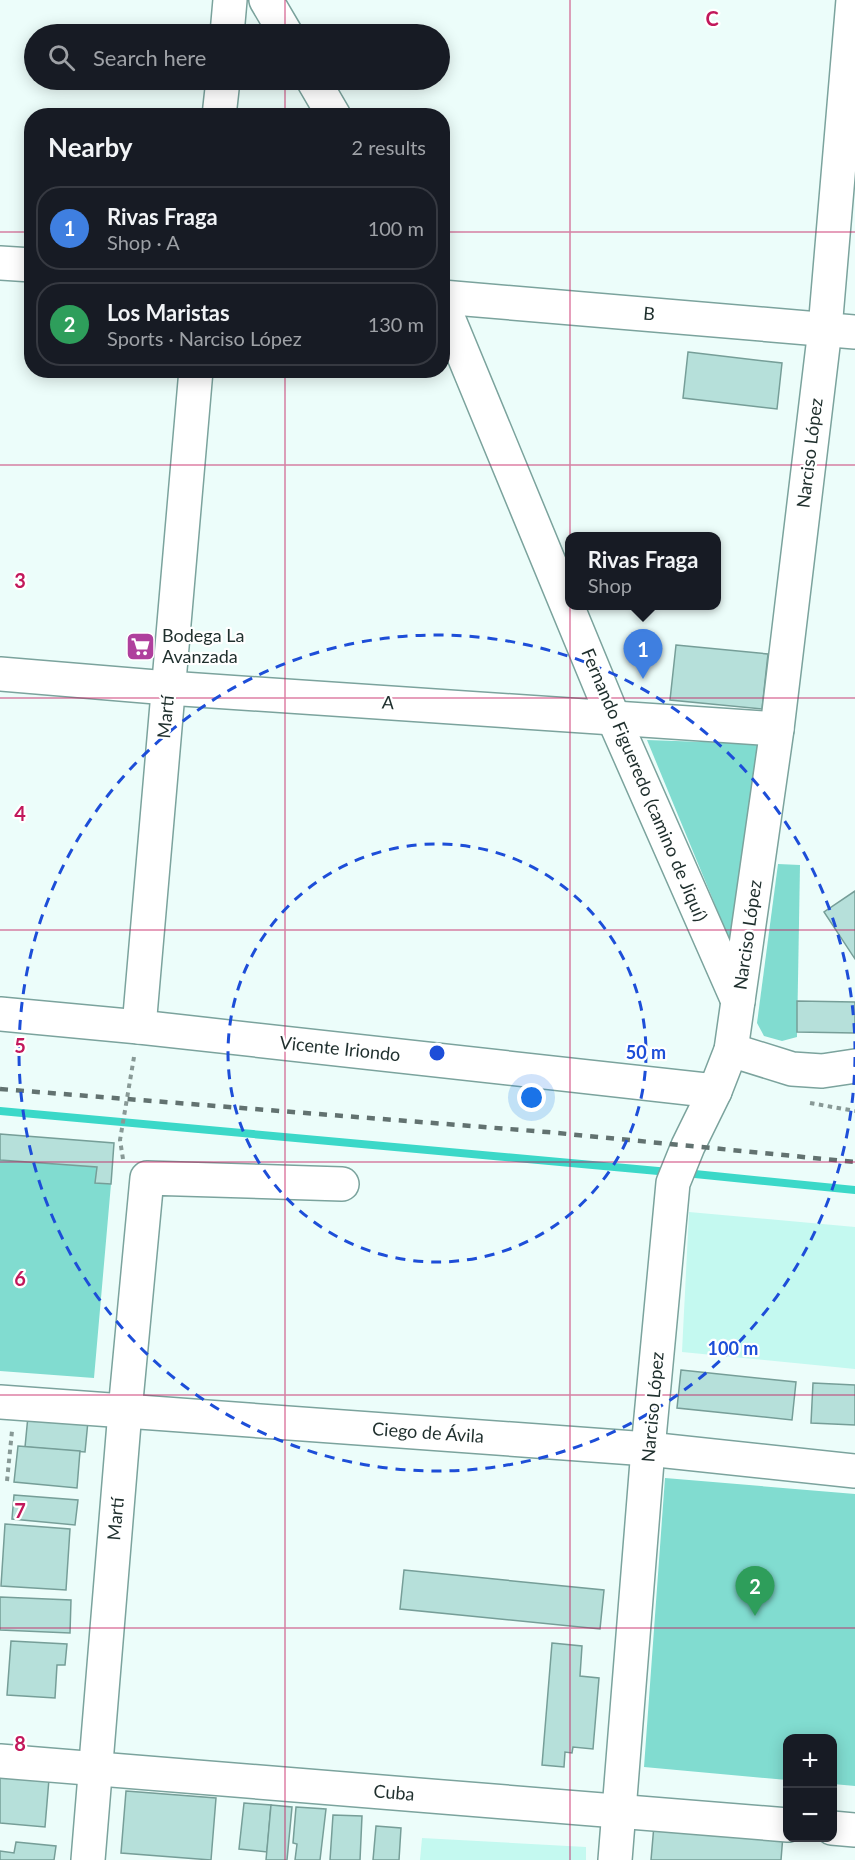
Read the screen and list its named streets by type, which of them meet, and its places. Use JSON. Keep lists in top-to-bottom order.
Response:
{
  "streets": {
    "street": [
      "B",
      "Narciso López",
      "A",
      "Martí",
      "Fernando Figueredo (camino de Jiquí)",
      "Vicente Iriondo",
      "Ciego de Ávila",
      "Cuba"
    ]
  },
  "crossings": [
    ["B", "Narciso López"],
    ["Narciso López", "A"],
    ["Narciso López", "Fernando Figueredo (camino de Jiquí)"],
    ["Narciso López", "Vicente Iriondo"],
    ["Narciso López", "Ciego de Ávila"],
    ["Narciso López", "Cuba"],
    ["A", "Martí"],
    ["A", "Fernando Figueredo (camino de Jiquí)"],
    ["Martí", "Vicente Iriondo"],
    ["Martí", "Ciego de Ávila"],
    ["Martí", "Cuba"]
  ],
  "places": {
    "supermarket": ["Bodega La Avanzada"]
  },
  "page": {
    "search": "Search here",
    "heading": ["Nearby", "2 results"],
    "list": [
      {
        "mark": "1",
        "name": "Rivas Fraga",
        "note": "Shop · A",
        "value": "100 m"
      },
      {
        "mark": "2",
        "name": "Los Maristas",
        "note": "Sports · Narciso López",
        "value": "130 m"
      }
    ],
    "popup": ["Rivas Fraga", "Shop"],
    "pins": ["1", "2"],
    "map_buttons": ["+", "−"]
  },
  "grid": {
    "columns": ["C"],
    "rows": [
      "3",
      "4",
      "5",
      "6",
      "7",
      "8"
    ]
  },
  "rings": ["50 m", "100 m"]
}
